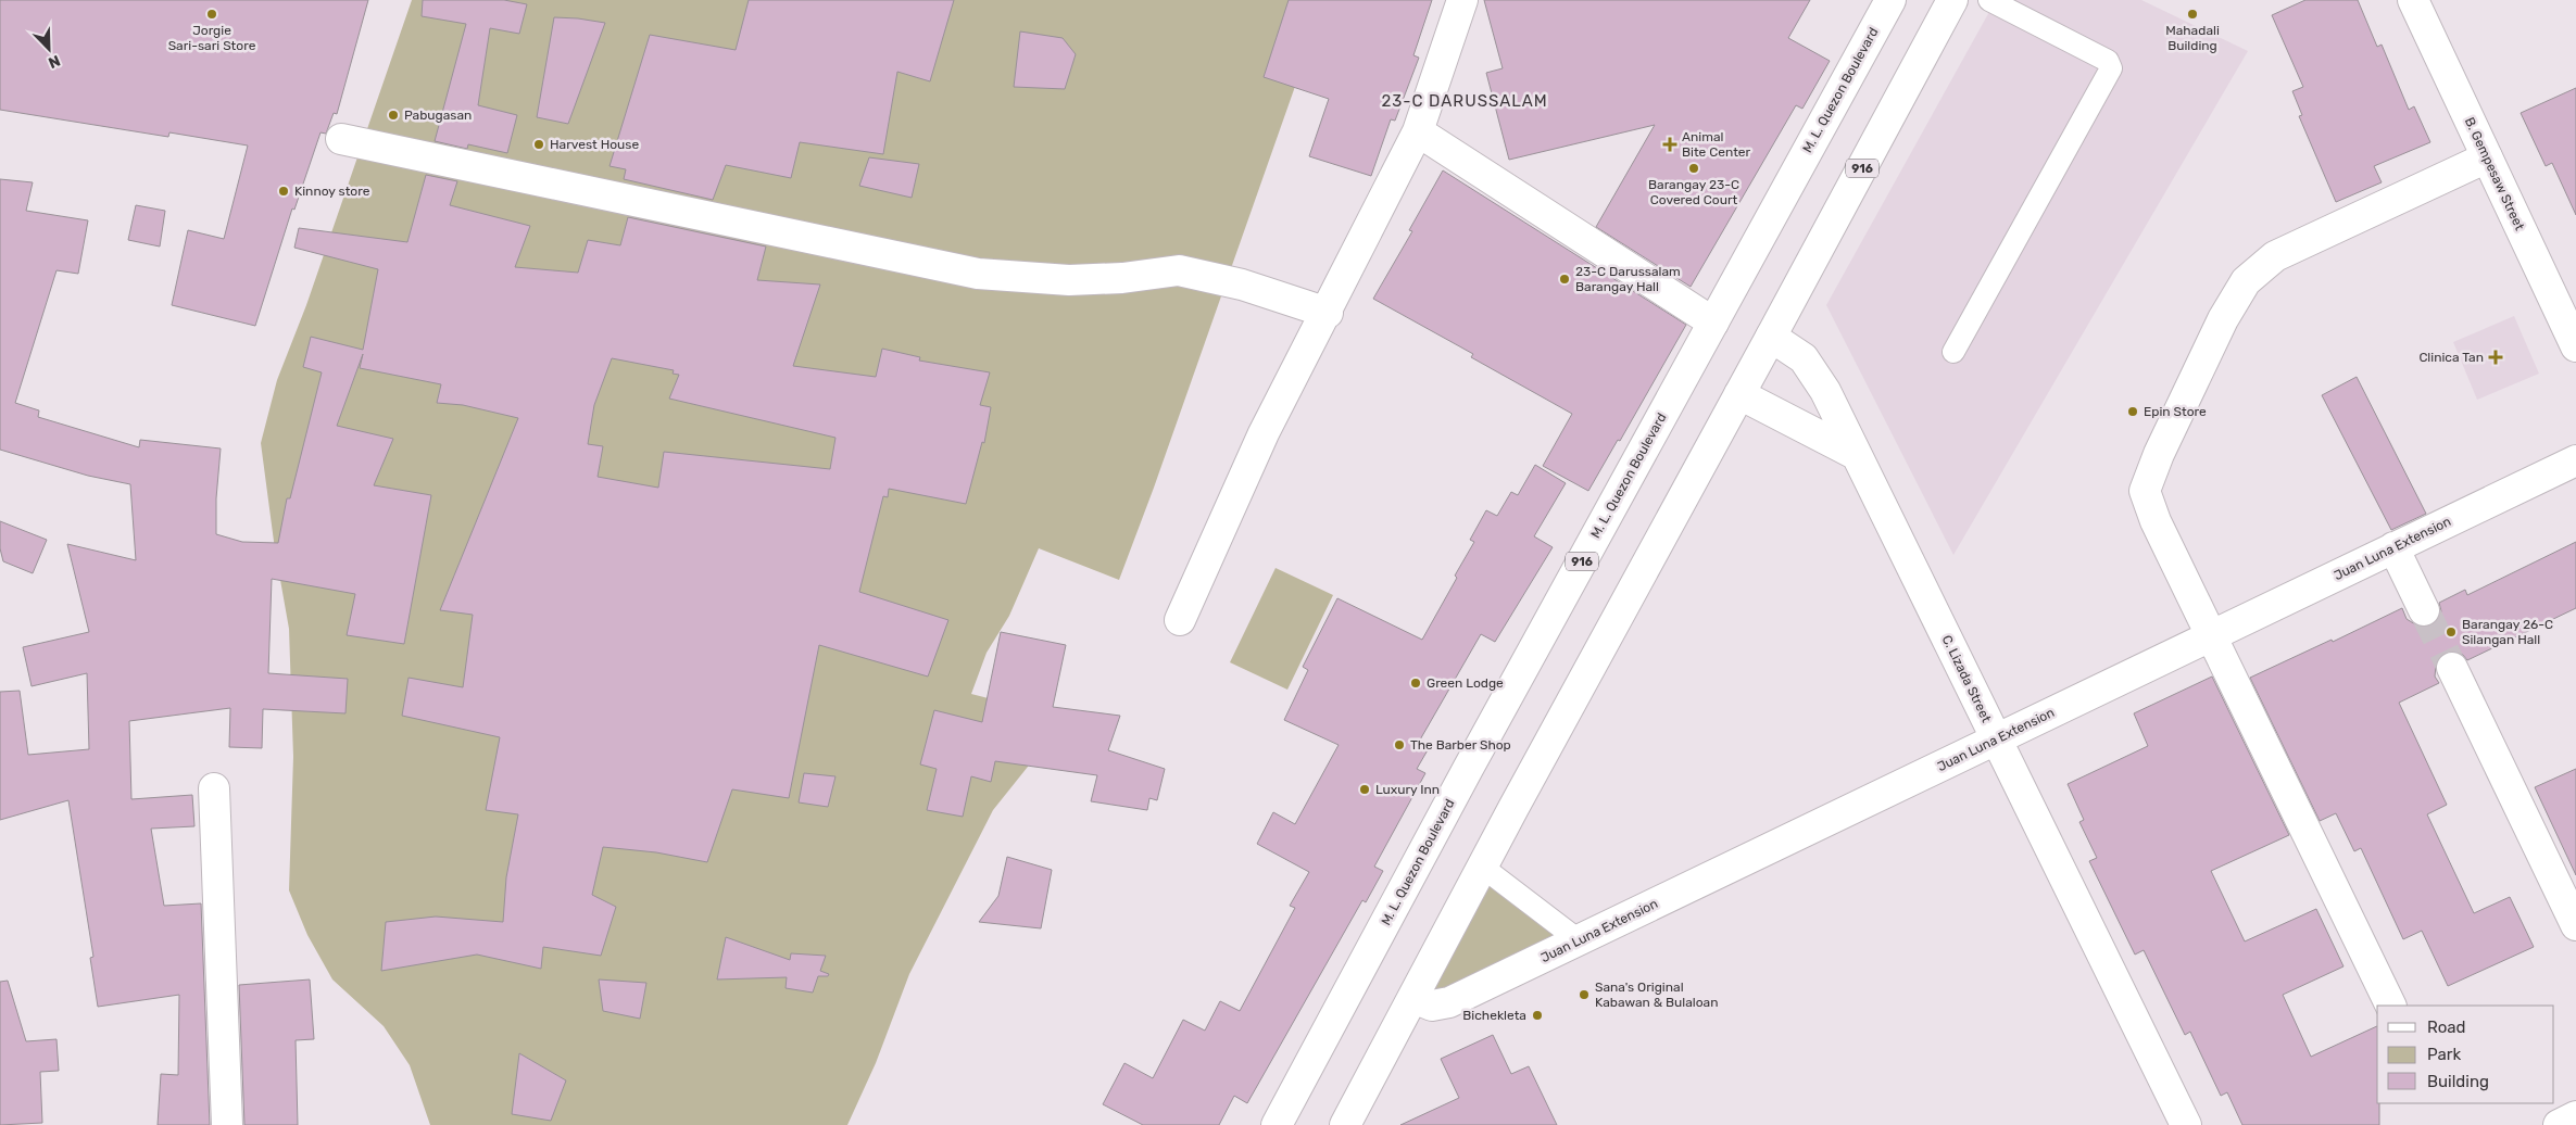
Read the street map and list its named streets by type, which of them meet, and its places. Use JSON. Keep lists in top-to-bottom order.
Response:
{
  "streets": {
    "street": [
      "M. L. Quezon Boulevard",
      "916",
      "B. Gempesaw Street",
      "Juan Luna Extension",
      "C. Lizada Street"
    ]
  },
  "crossings": [
    ["916", "Juan Luna Extension"],
    ["916", "C. Lizada Street"],
    ["Juan Luna Extension", "C. Lizada Street"]
  ],
  "districts": ["23-C DARUSSALAM"],
  "places": {
    "other": [
      "Jorgie Sari-sari Store",
      "Mahadali Building",
      "Pabugasan",
      "Harvest House",
      "Barangay 23-C Covered Court",
      "Kinnoy store",
      "23-C Darussalam Barangay Hall",
      "Epin Store",
      "Barangay 26-C Silangan Hall",
      "Green Lodge",
      "The Barber Shop",
      "Luxury Inn",
      "Sana's Original Kabawan & Bulaloan",
      "Bichekleta"
    ],
    "health": ["Animal Bite Center", "Clinica Tan"]
  },
  "legend": ["Road", "Park", "Building"],
  "north": "bottom right"
}
